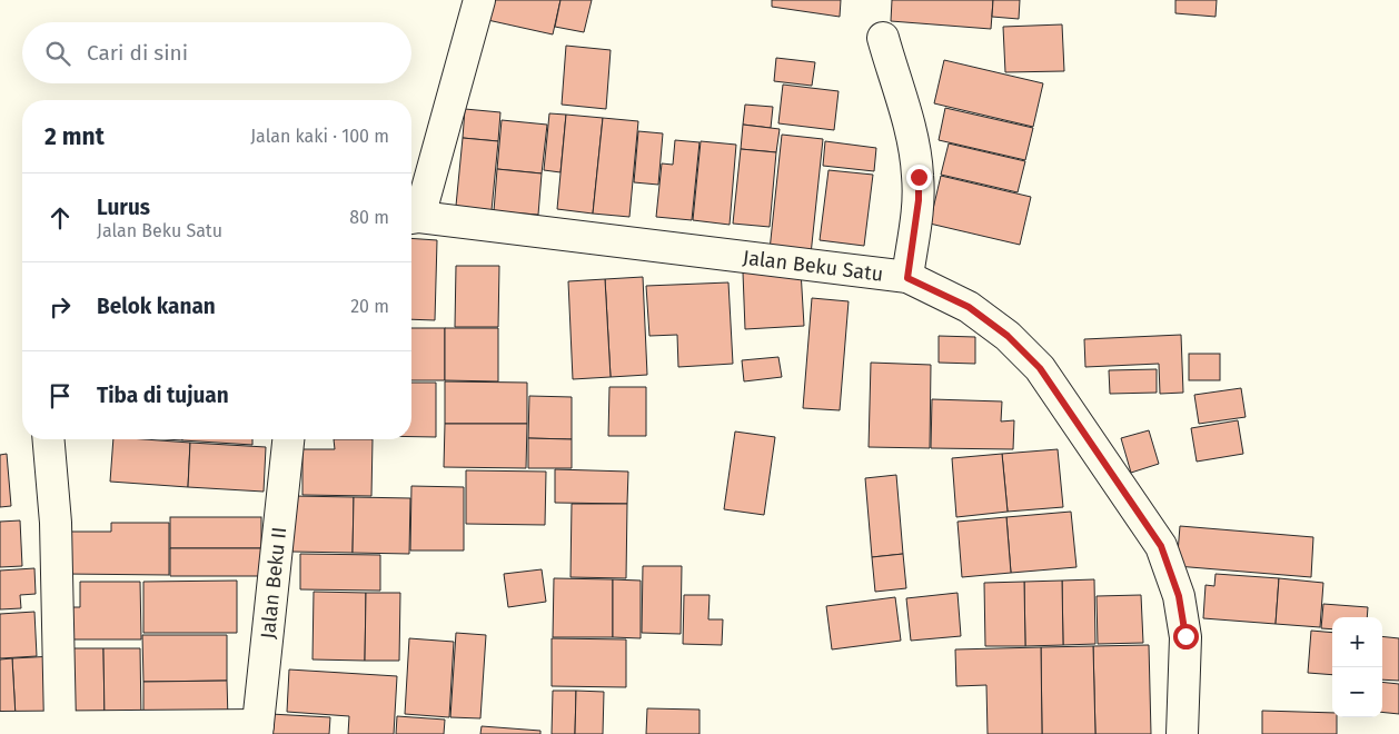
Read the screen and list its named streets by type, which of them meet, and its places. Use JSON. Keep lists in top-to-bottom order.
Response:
{
  "streets": {
    "street": ["Jalan Beku Satu", "Jalan Beku II"]
  },
  "page": {
    "search": "Cari di sini",
    "heading": ["2 mnt", "Jalan kaki · 100 m"],
    "list": [
      ["Lurus", "Jalan Beku Satu", "80 m"],
      ["Belok kanan", "20 m"],
      "Tiba di tujuan"
    ],
    "map_buttons": ["+", "−"]
  }
}
